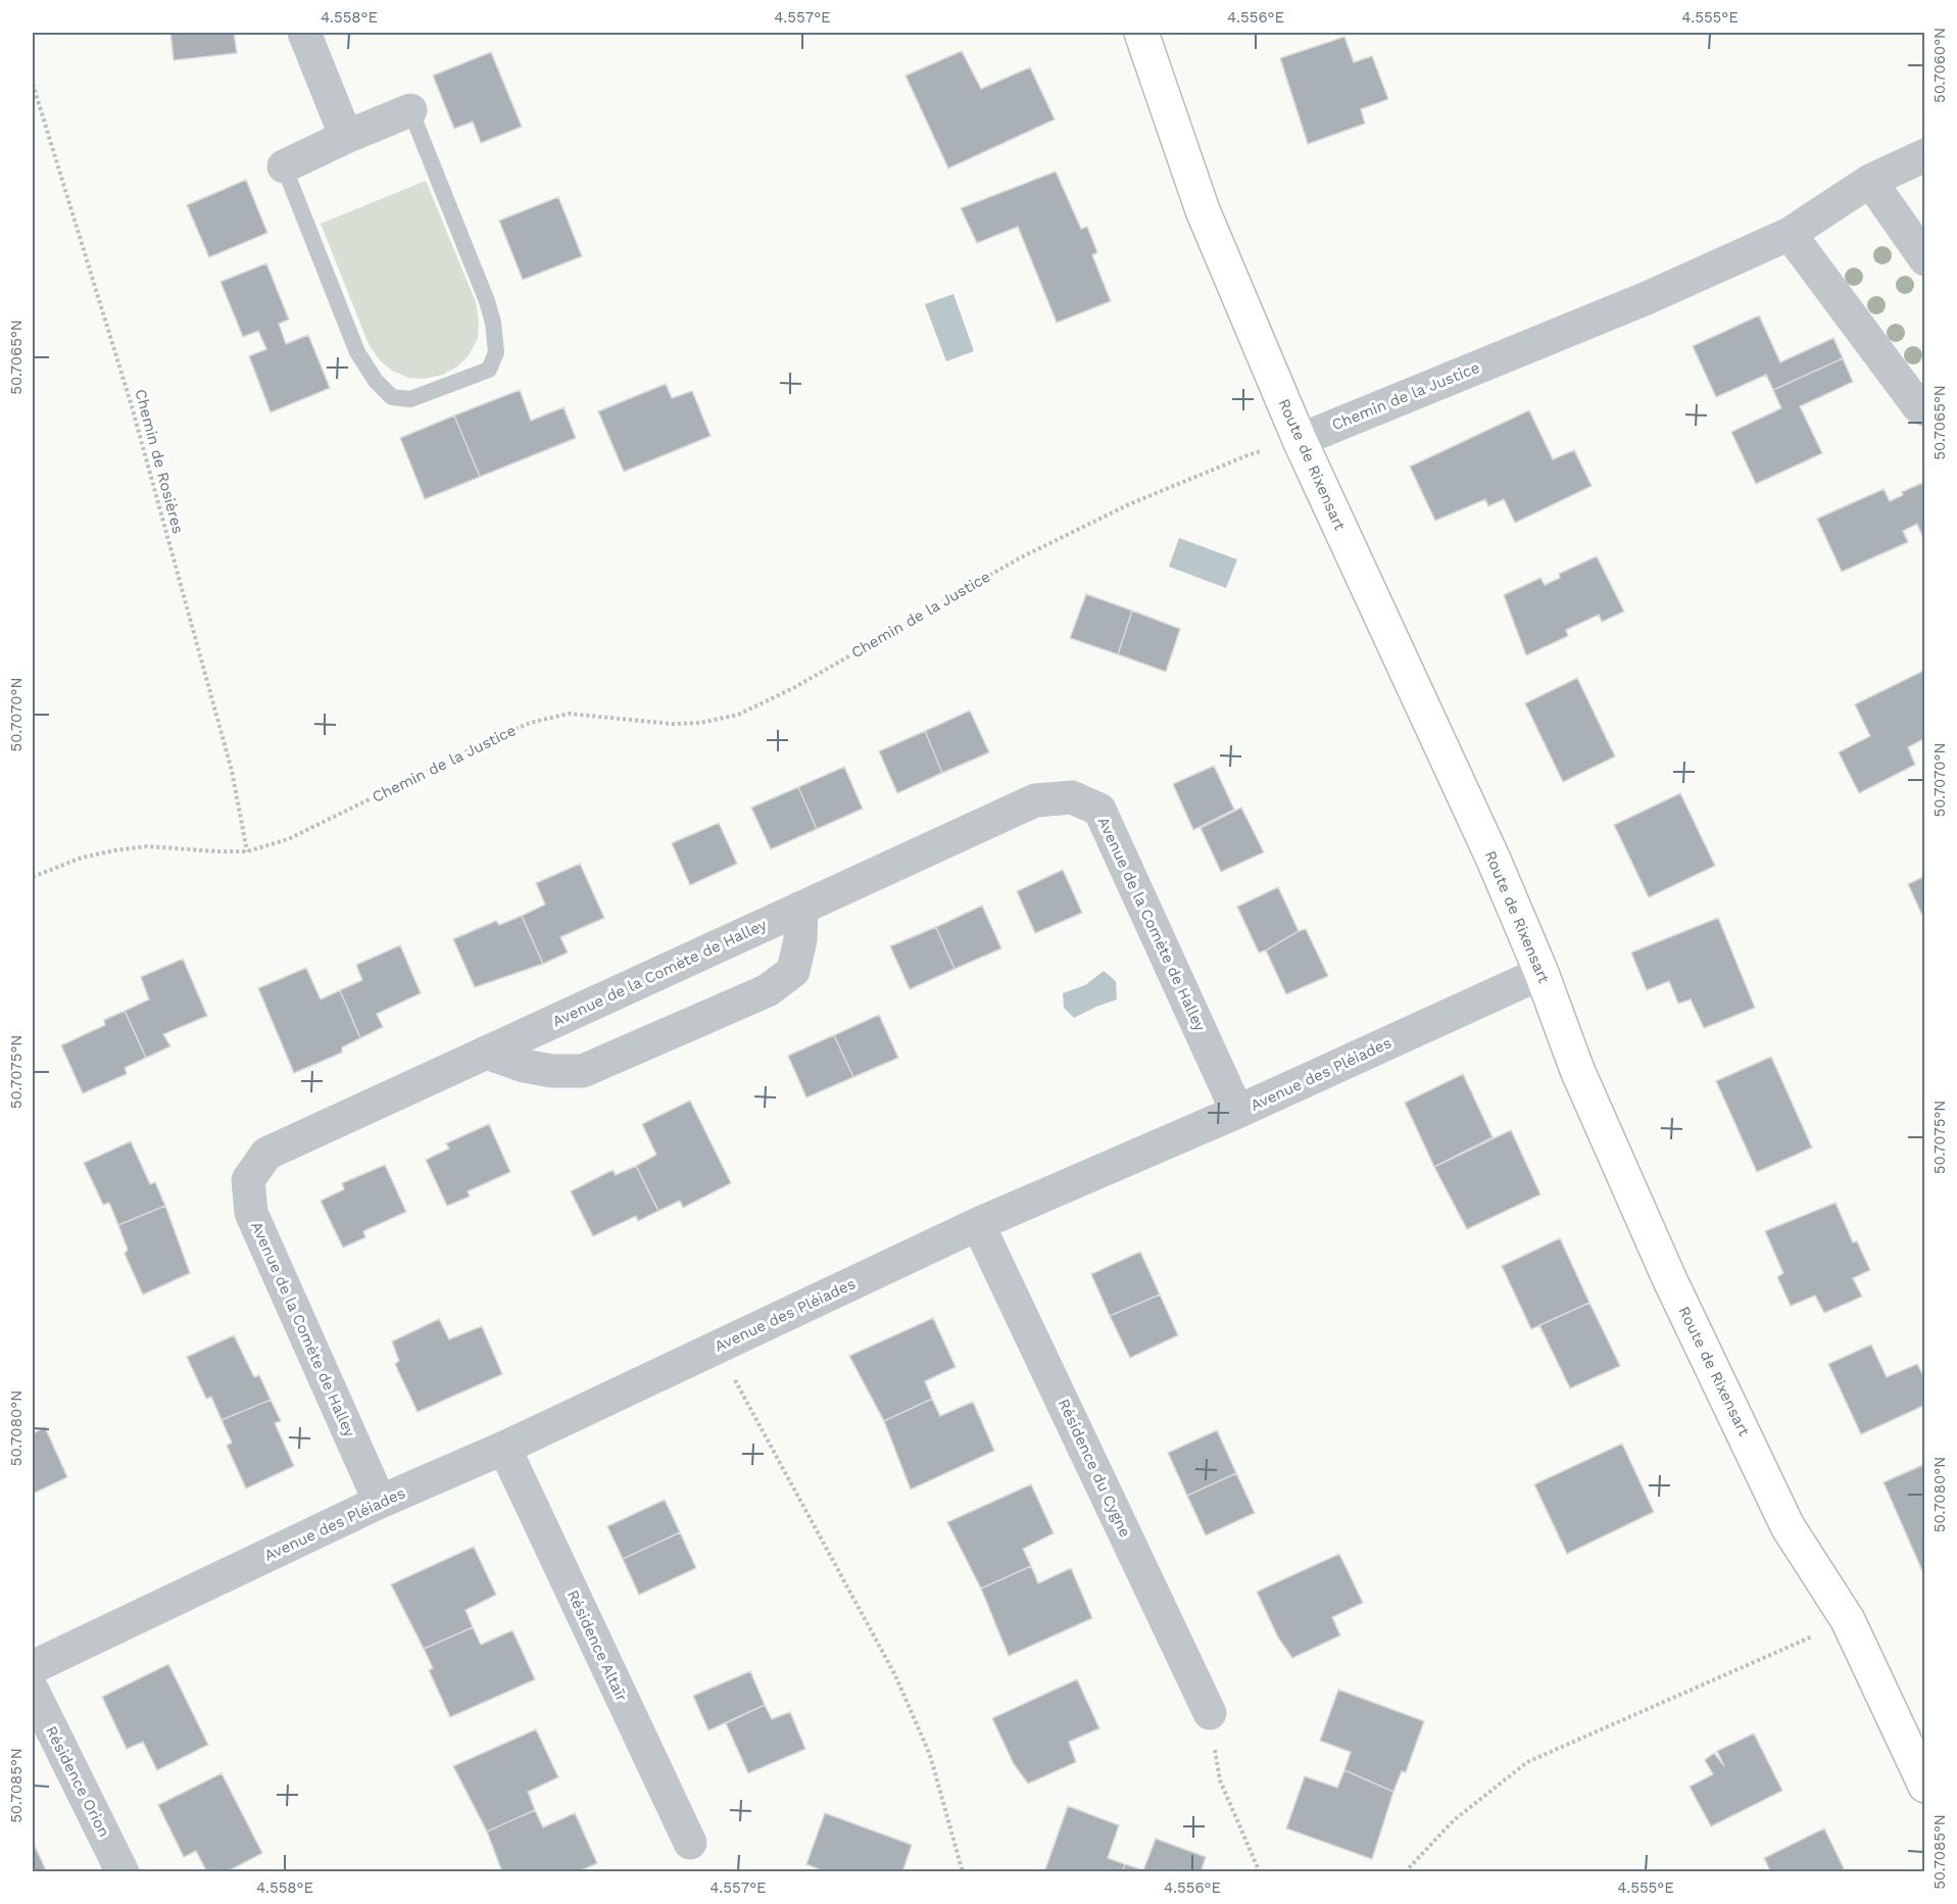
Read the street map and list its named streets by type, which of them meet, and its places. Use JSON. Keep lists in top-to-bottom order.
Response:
{
  "streets": {
    "street": [
      "Chemin de la Justice",
      "Route de Rixensart",
      "Avenue de la Comète de Halley",
      "Avenue des Pléiades",
      "Résidence du Cygne",
      "Résidence Altaïr",
      "Résidence Orion"
    ],
    "path": ["Chemin de Rosières"]
  },
  "crossings": [
    ["Chemin de la Justice", "Chemin de Rosières"],
    ["Chemin de la Justice", "Route de Rixensart"],
    ["Route de Rixensart", "Avenue des Pléiades"],
    ["Avenue de la Comète de Halley", "Avenue des Pléiades"],
    ["Avenue des Pléiades", "Résidence du Cygne"],
    ["Avenue des Pléiades", "Résidence Altaïr"]
  ],
  "coordinates": [
    "4.558°E",
    "4.557°E",
    "4.556°E",
    "4.555°E",
    "50.7060°N",
    "50.7065°N",
    "50.7070°N",
    "50.7075°N",
    "50.7080°N",
    "50.7085°N"
  ]
}
